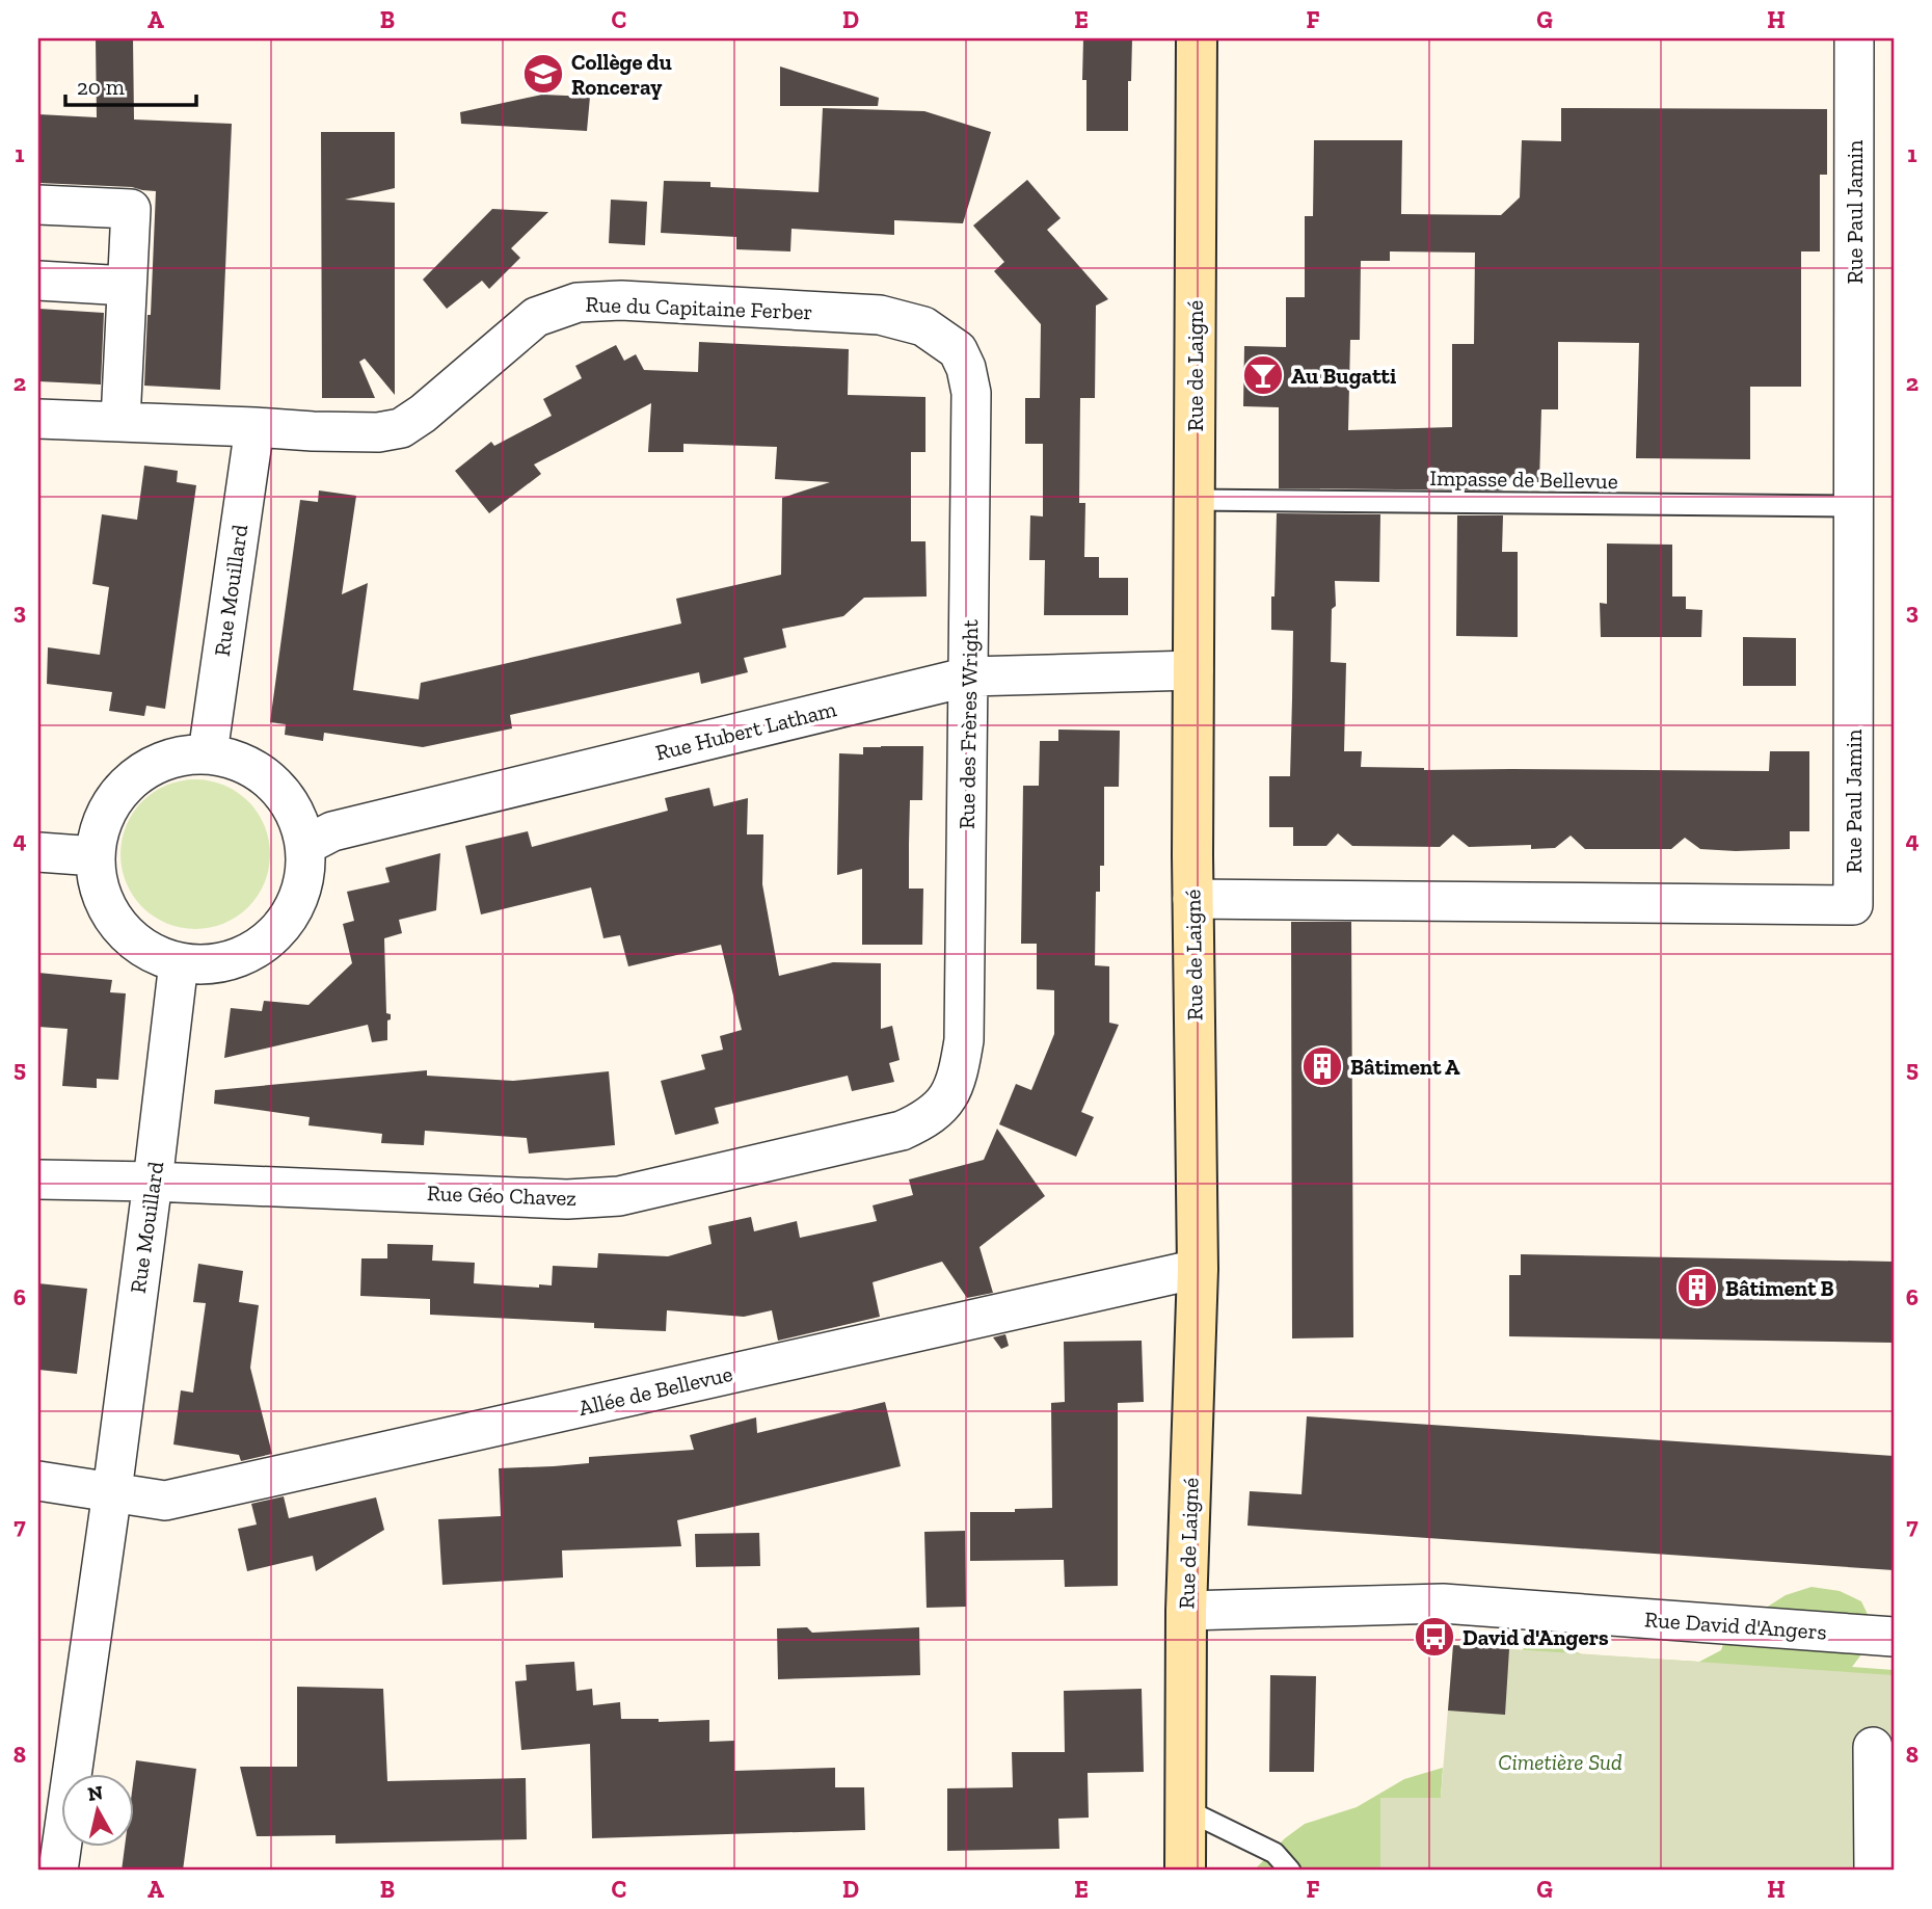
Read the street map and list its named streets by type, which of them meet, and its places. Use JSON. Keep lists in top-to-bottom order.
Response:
{
  "streets": {
    "street": [
      "Rue Paul Jamin",
      "Rue du Capitaine Ferber",
      "Rue de Laigné",
      "Rue Mouillard",
      "Rue des Frères Wright",
      "Rue Hubert Latham",
      "Rue Géo Chavez",
      "Allée de Bellevue",
      "Rue David d'Angers"
    ],
    "lane": ["Impasse de Bellevue"]
  },
  "crossings": [
    ["Rue Paul Jamin", "Rue de Laigné"],
    ["Rue Paul Jamin", "Impasse de Bellevue"],
    ["Rue du Capitaine Ferber", "Rue Mouillard"],
    ["Rue du Capitaine Ferber", "Rue des Frères Wright"],
    ["Rue de Laigné", "Impasse de Bellevue"],
    ["Rue de Laigné", "Rue Hubert Latham"],
    ["Rue de Laigné", "Allée de Bellevue"],
    ["Rue de Laigné", "Rue David d'Angers"],
    ["Rue Mouillard", "Rue Hubert Latham"],
    ["Rue Mouillard", "Rue Géo Chavez"],
    ["Rue Mouillard", "Allée de Bellevue"],
    ["Rue des Frères Wright", "Rue Hubert Latham"],
    ["Rue des Frères Wright", "Rue Géo Chavez"]
  ],
  "parks": ["Cimetière Sud"],
  "places": {
    "school or university": ["Collège du Ronceray"],
    "bar": ["Au Bugatti"],
    "building": ["Bâtiment A", "Bâtiment B"],
    "bus stop": ["David d'Angers"]
  },
  "scale_bar": "20 m",
  "north": "top",
  "grid": {
    "columns": [
      "A",
      "B",
      "C",
      "D",
      "E",
      "F",
      "G",
      "H"
    ],
    "rows": [
      "1",
      "2",
      "3",
      "4",
      "5",
      "6",
      "7",
      "8"
    ]
  }
}
